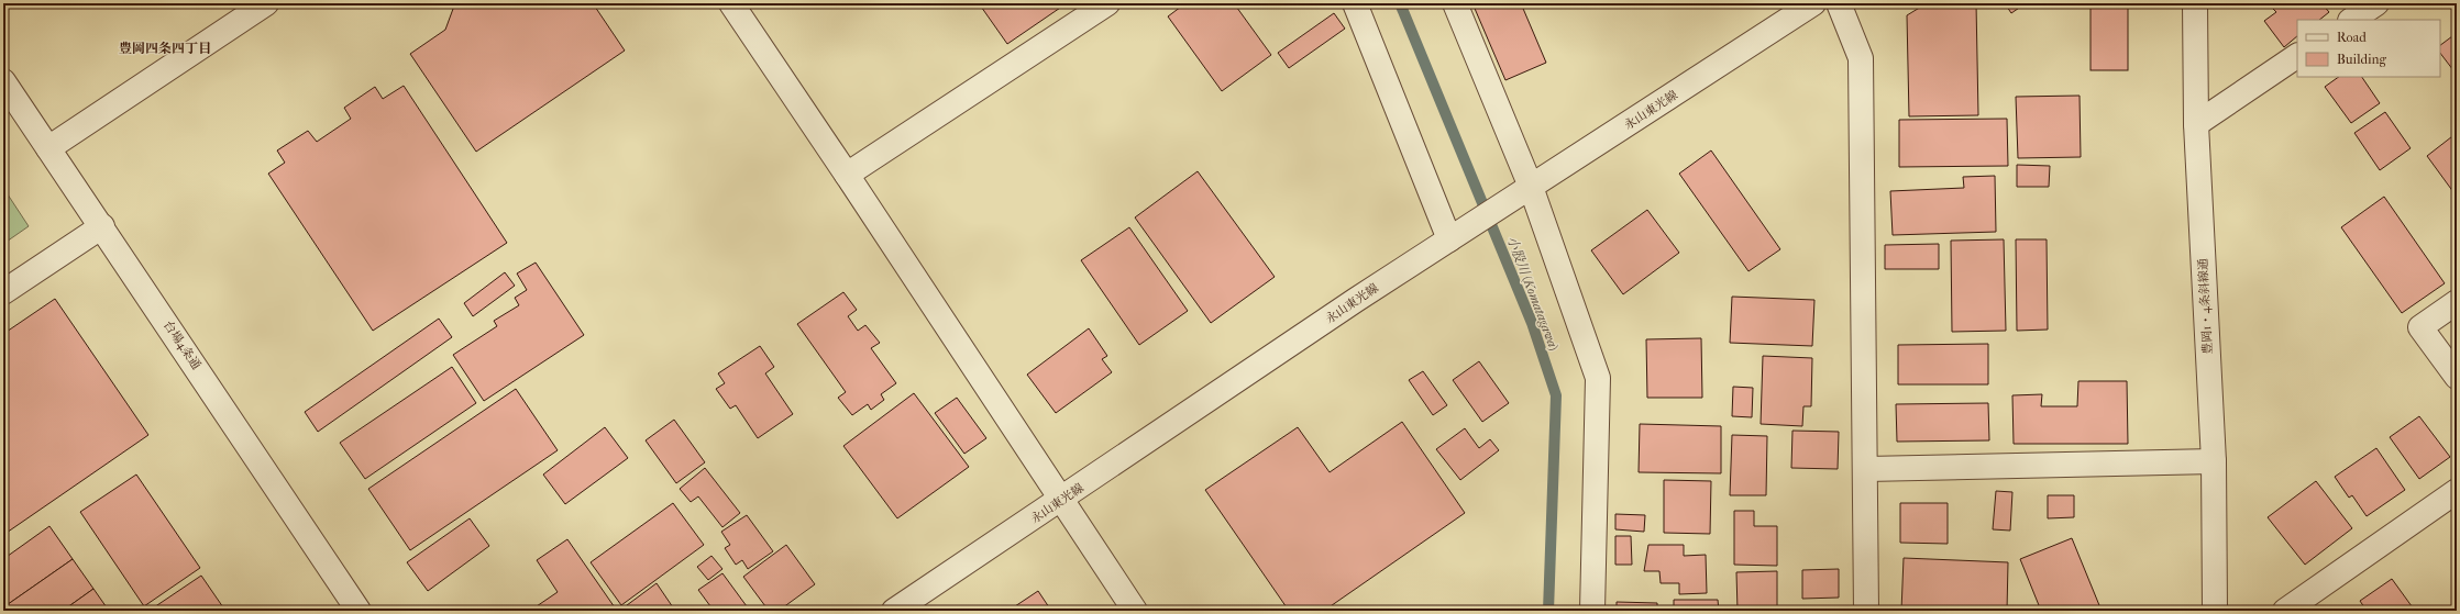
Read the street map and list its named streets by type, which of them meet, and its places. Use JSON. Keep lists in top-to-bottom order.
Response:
{
  "streets": {
    "street": ["永山東光線", "豊岡1・4条斜線通", "台場4条通"]
  },
  "districts": ["豊岡四条四丁目"],
  "water": ["小股川 (Komatagawa)"],
  "legend": ["Road", "Building"]
}
